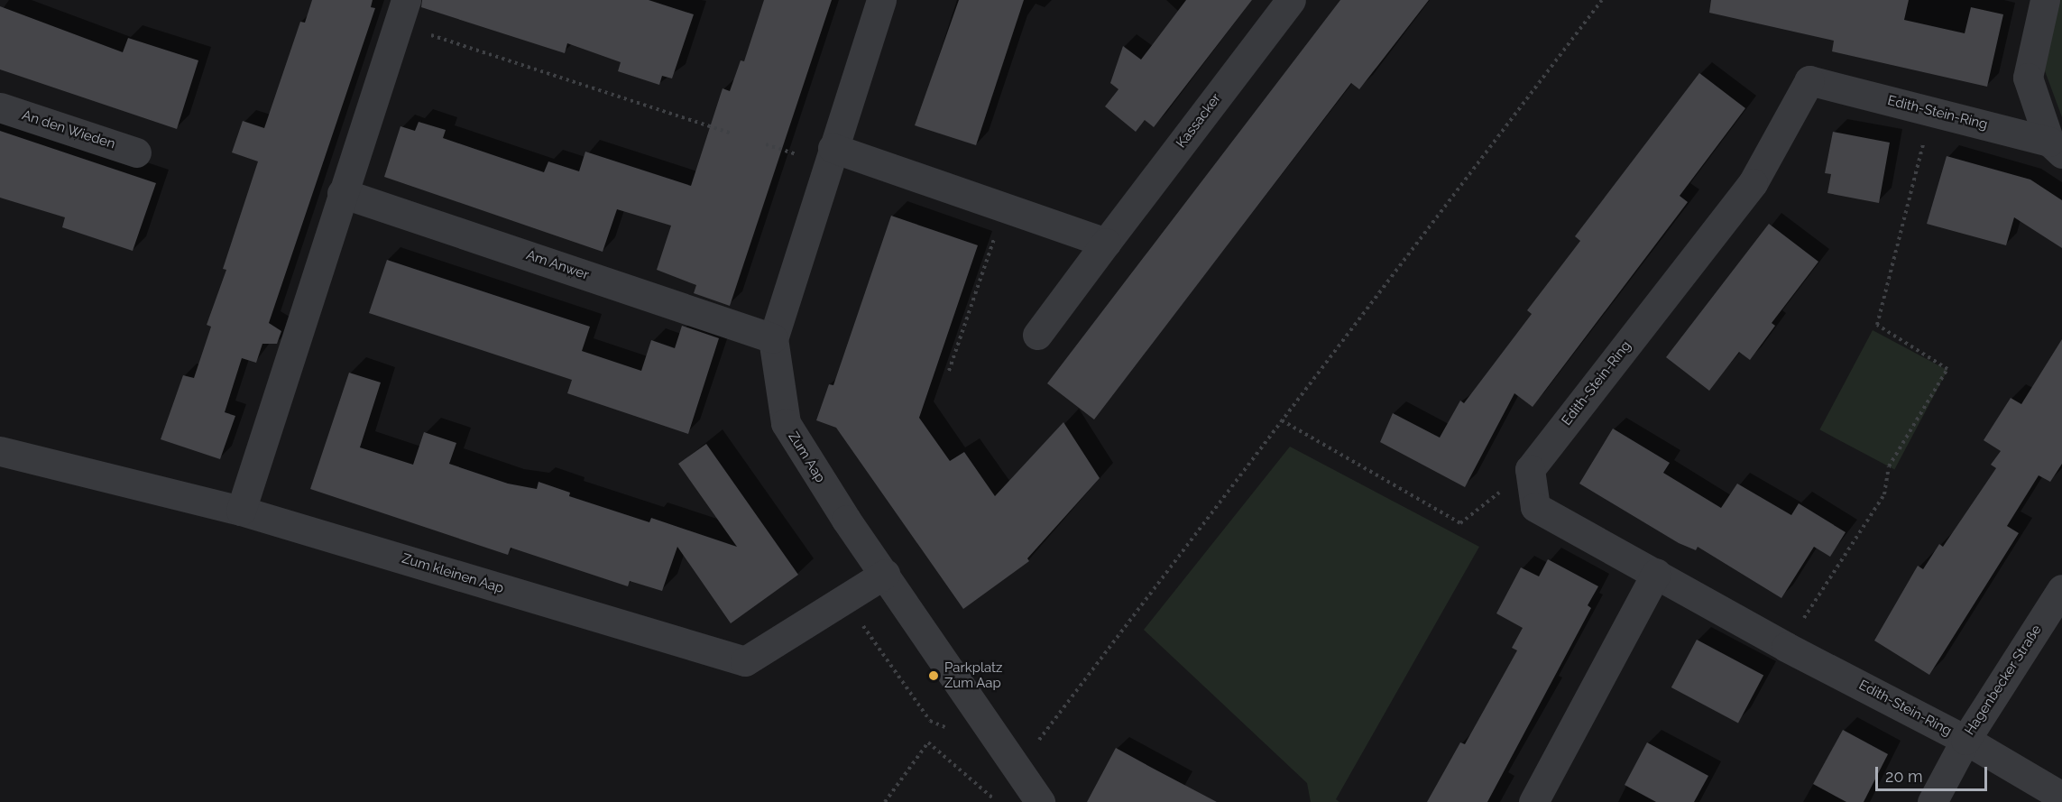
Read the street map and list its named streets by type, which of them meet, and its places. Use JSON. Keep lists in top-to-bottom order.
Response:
{
  "streets": {
    "street": [
      "Edith-Stein-Ring",
      "Kassacker",
      "An den Wieden",
      "Am Anwer",
      "Zum Aap",
      "Zum kleinen Aap",
      "Hagenbecker Straße"
    ]
  },
  "crossings": [
    ["Edith-Stein-Ring", "Hagenbecker Straße"],
    ["Am Anwer", "Zum Aap"],
    ["Zum Aap", "Zum kleinen Aap"]
  ],
  "places": ["Parkplatz Zum Aap"],
  "scale_bar": "20 m"
}
